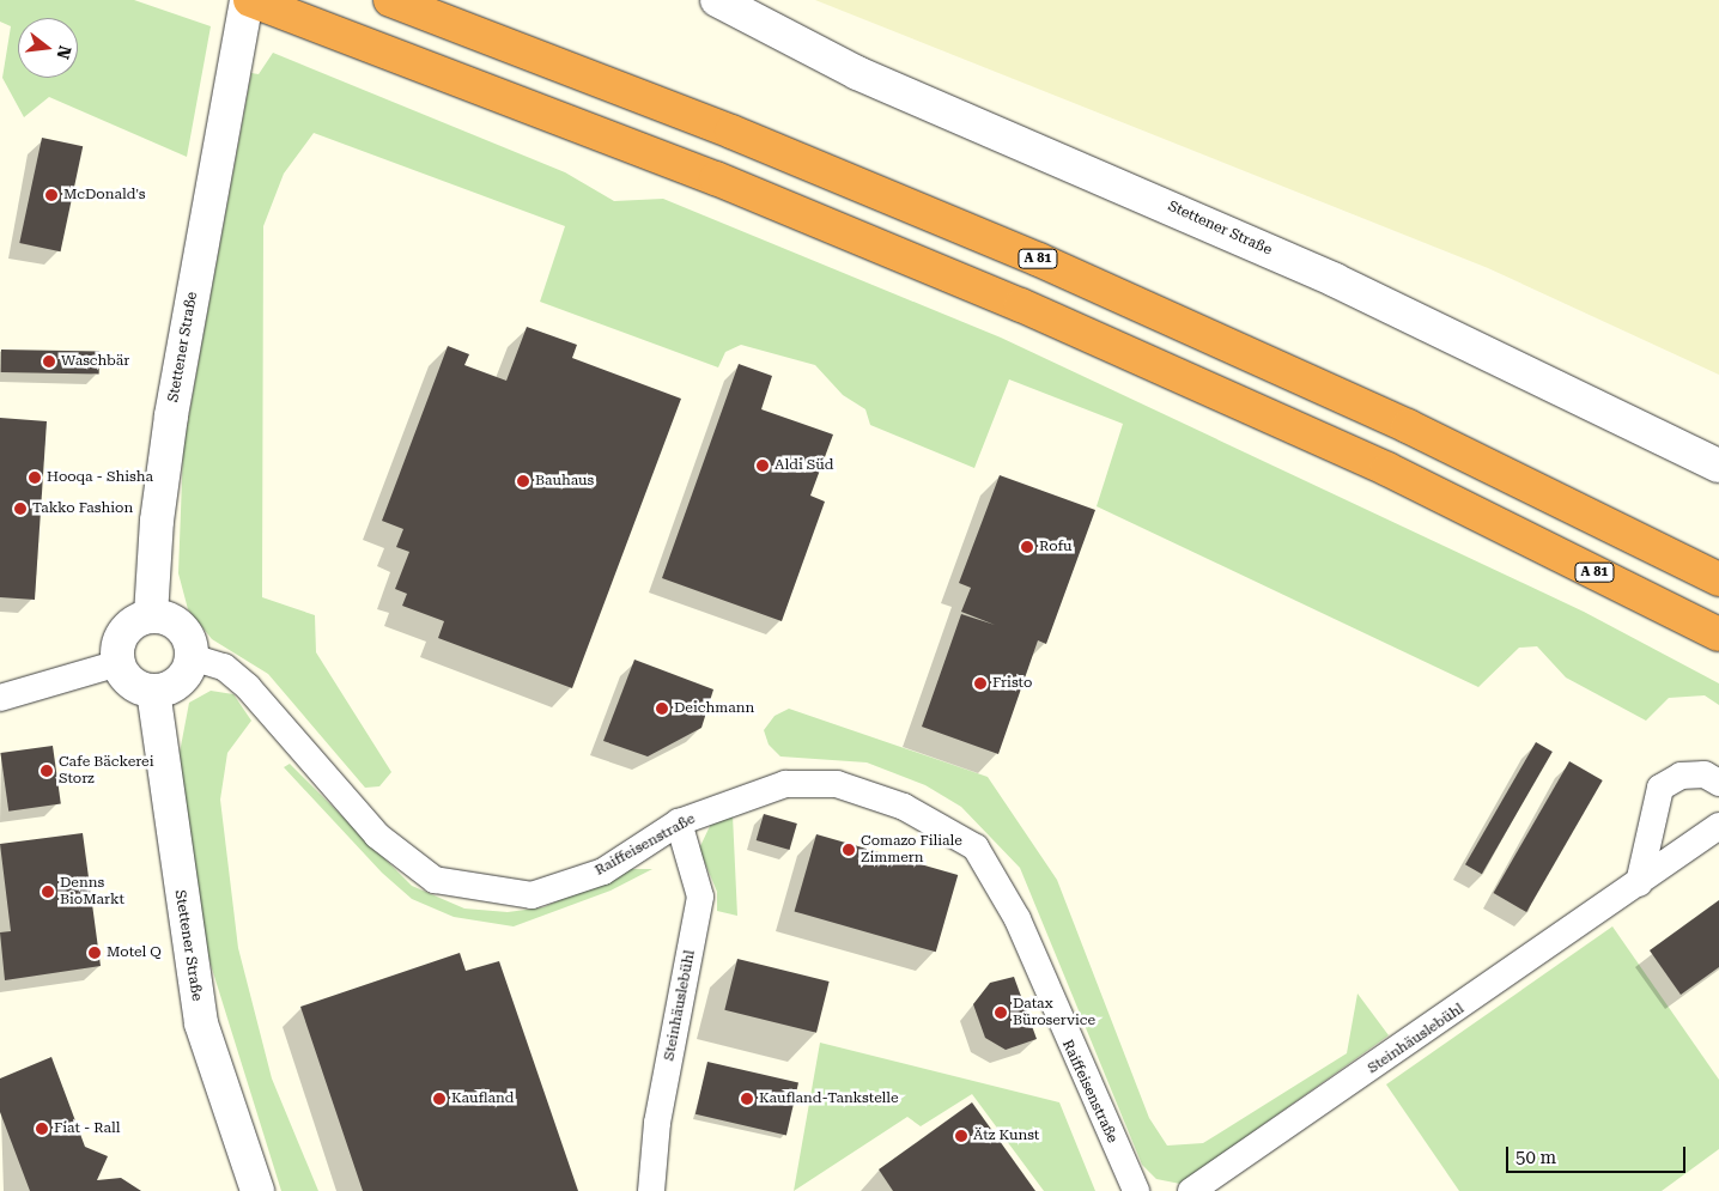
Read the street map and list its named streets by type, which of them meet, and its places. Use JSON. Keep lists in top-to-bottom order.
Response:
{
  "streets": {
    "highway": ["A 81"],
    "street": ["Stettener Straße", "Raiffeisenstraße", "Steinhäuslebühl"]
  },
  "crossings": [
    ["Stettener Straße", "A 81"],
    ["Stettener Straße", "Raiffeisenstraße"],
    ["Raiffeisenstraße", "Steinhäuslebühl"]
  ],
  "places": [
    "McDonald's",
    "Waschbär",
    "Aldi Süd",
    "Hooqa - Shisha",
    "Bauhaus",
    "Takko Fashion",
    "Rofu",
    "Fristo",
    "Deichmann",
    "Cafe Bäckerei Storz",
    "Comazo Filiale Zimmern",
    "Denns BioMarkt",
    "Motel Q",
    "Datax Büroservice",
    "Kaufland",
    "Kaufland-Tankstelle",
    "Fiat - Rall",
    "Ätz Kunst"
  ],
  "scale_bar": "50 m",
  "north": "right"
}
